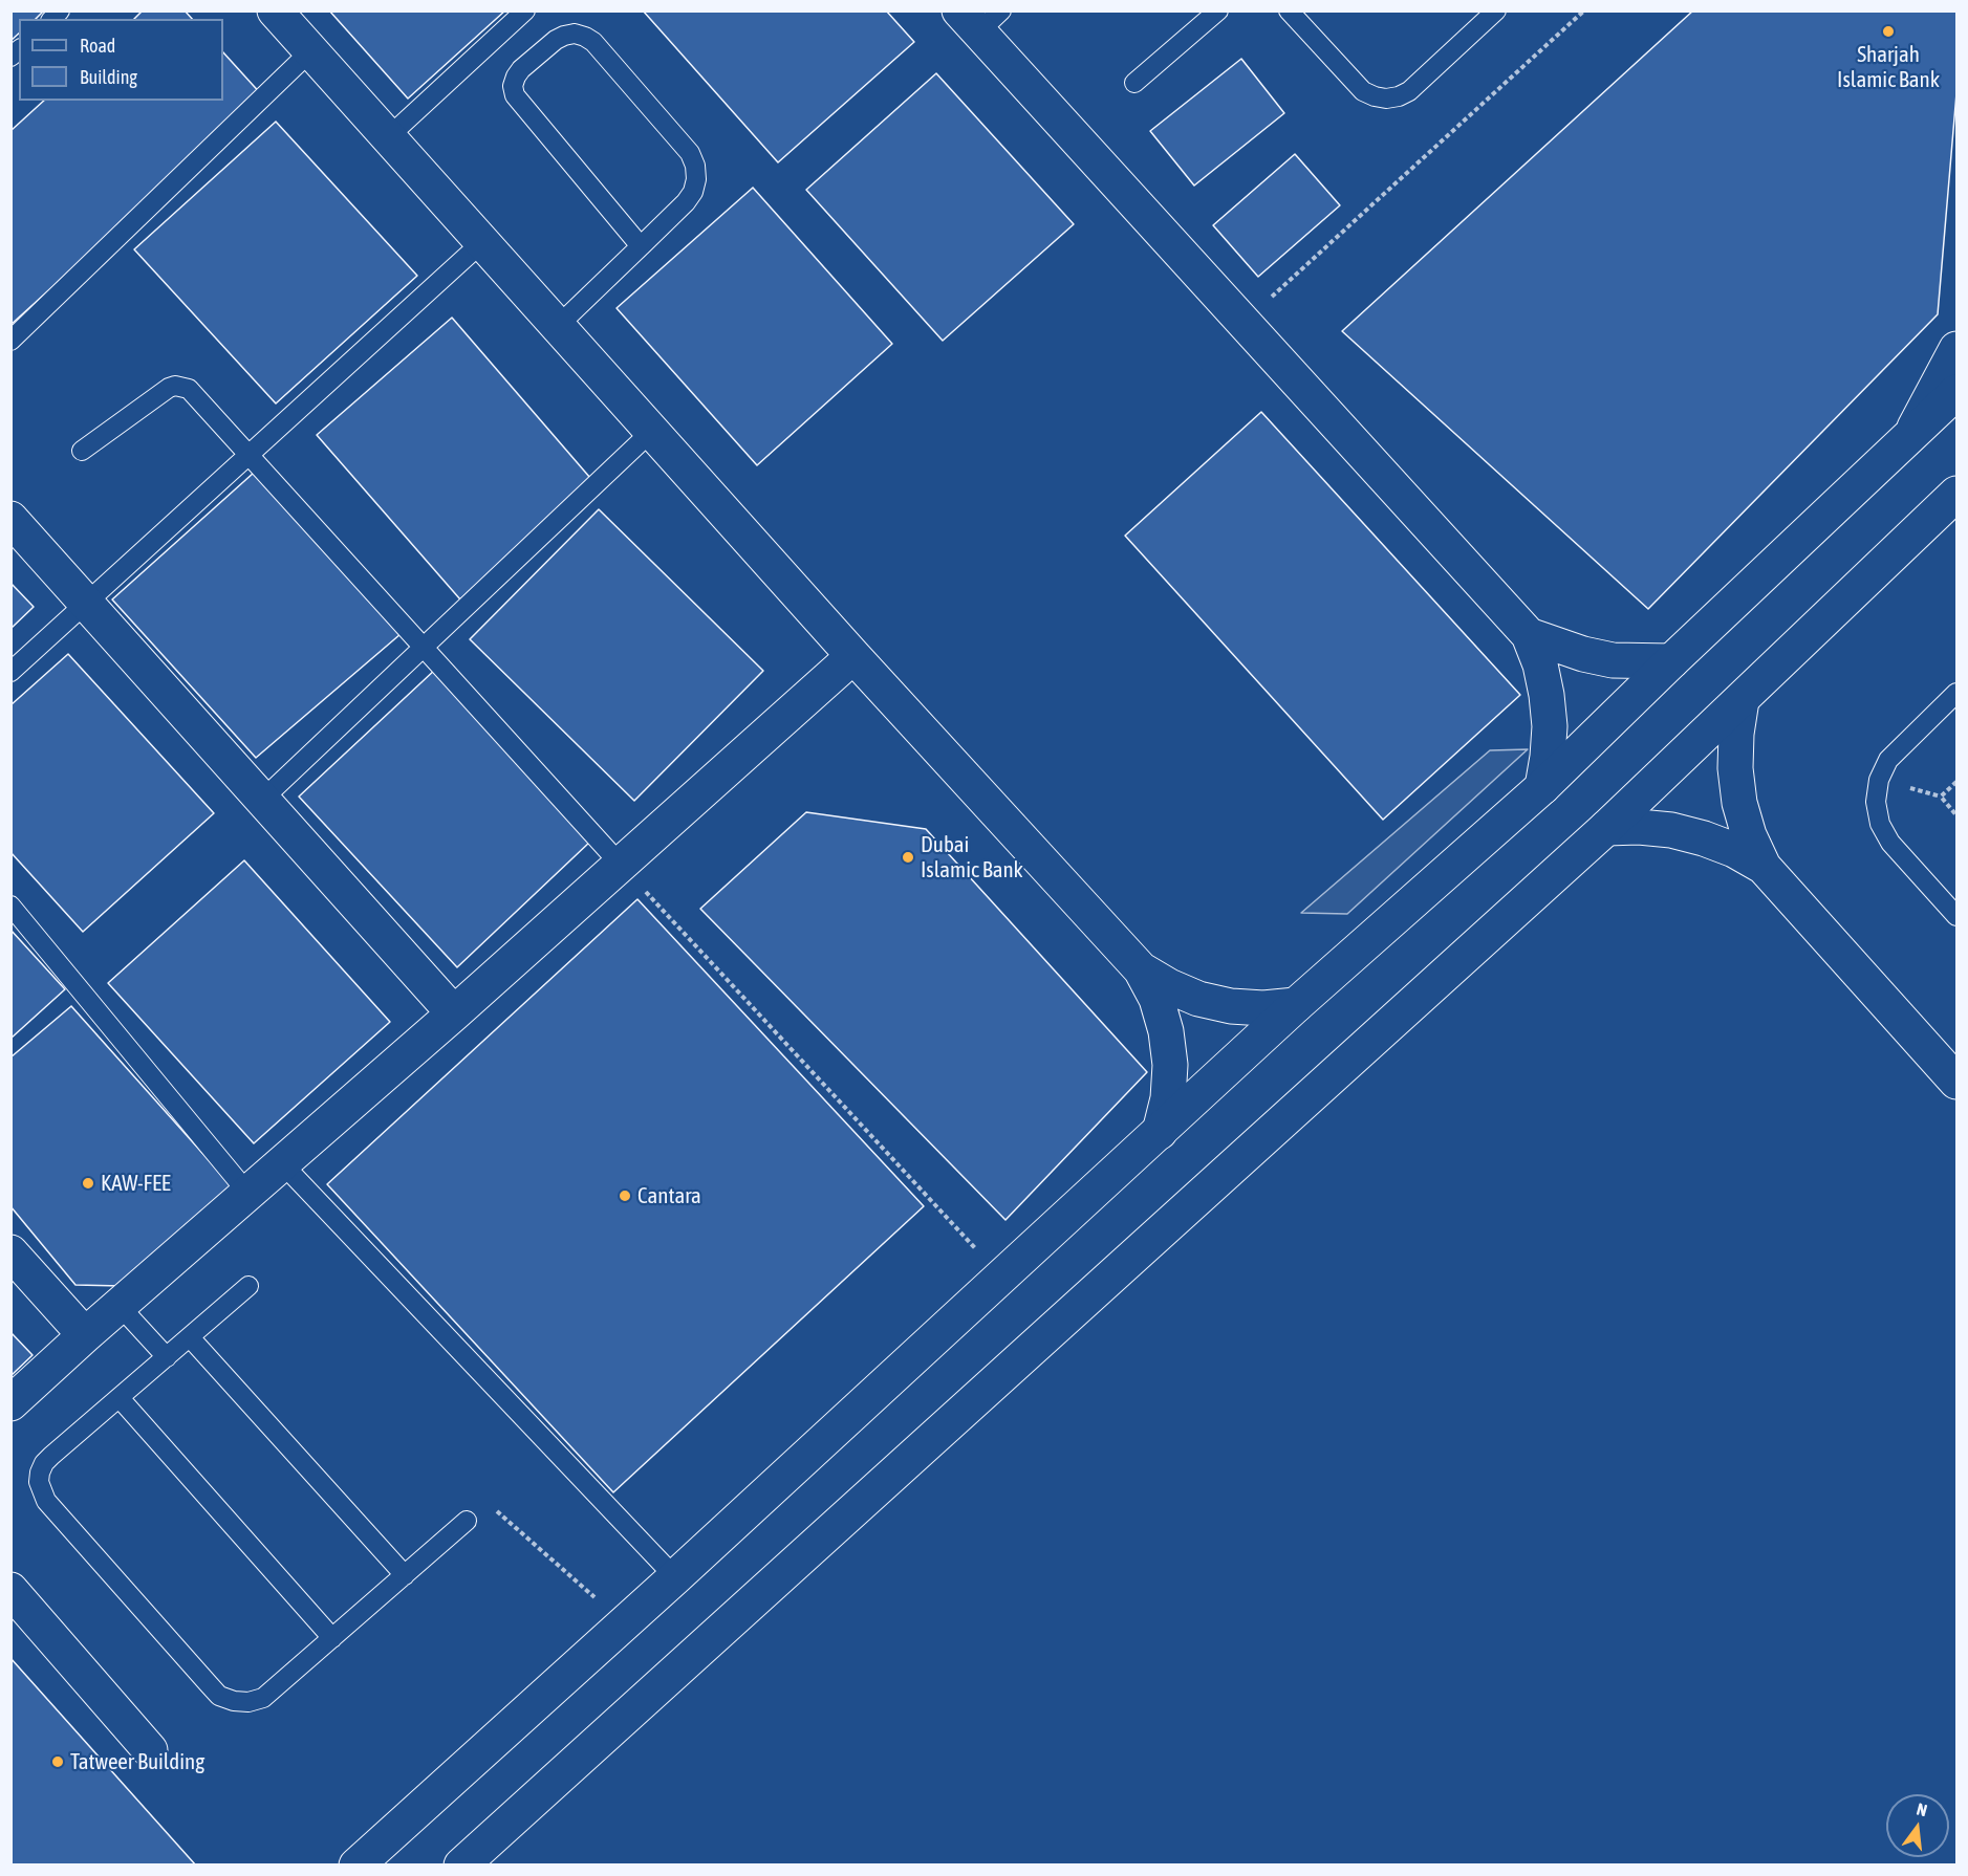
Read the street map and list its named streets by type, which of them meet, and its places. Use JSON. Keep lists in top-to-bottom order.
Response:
{
  "places": [
    "Sharjah Islamic Bank",
    "Dubai Islamic Bank",
    "KAW-FEE",
    "Cantara",
    "Tatweer Building"
  ],
  "legend": ["Road", "Building"],
  "north": "top"
}
